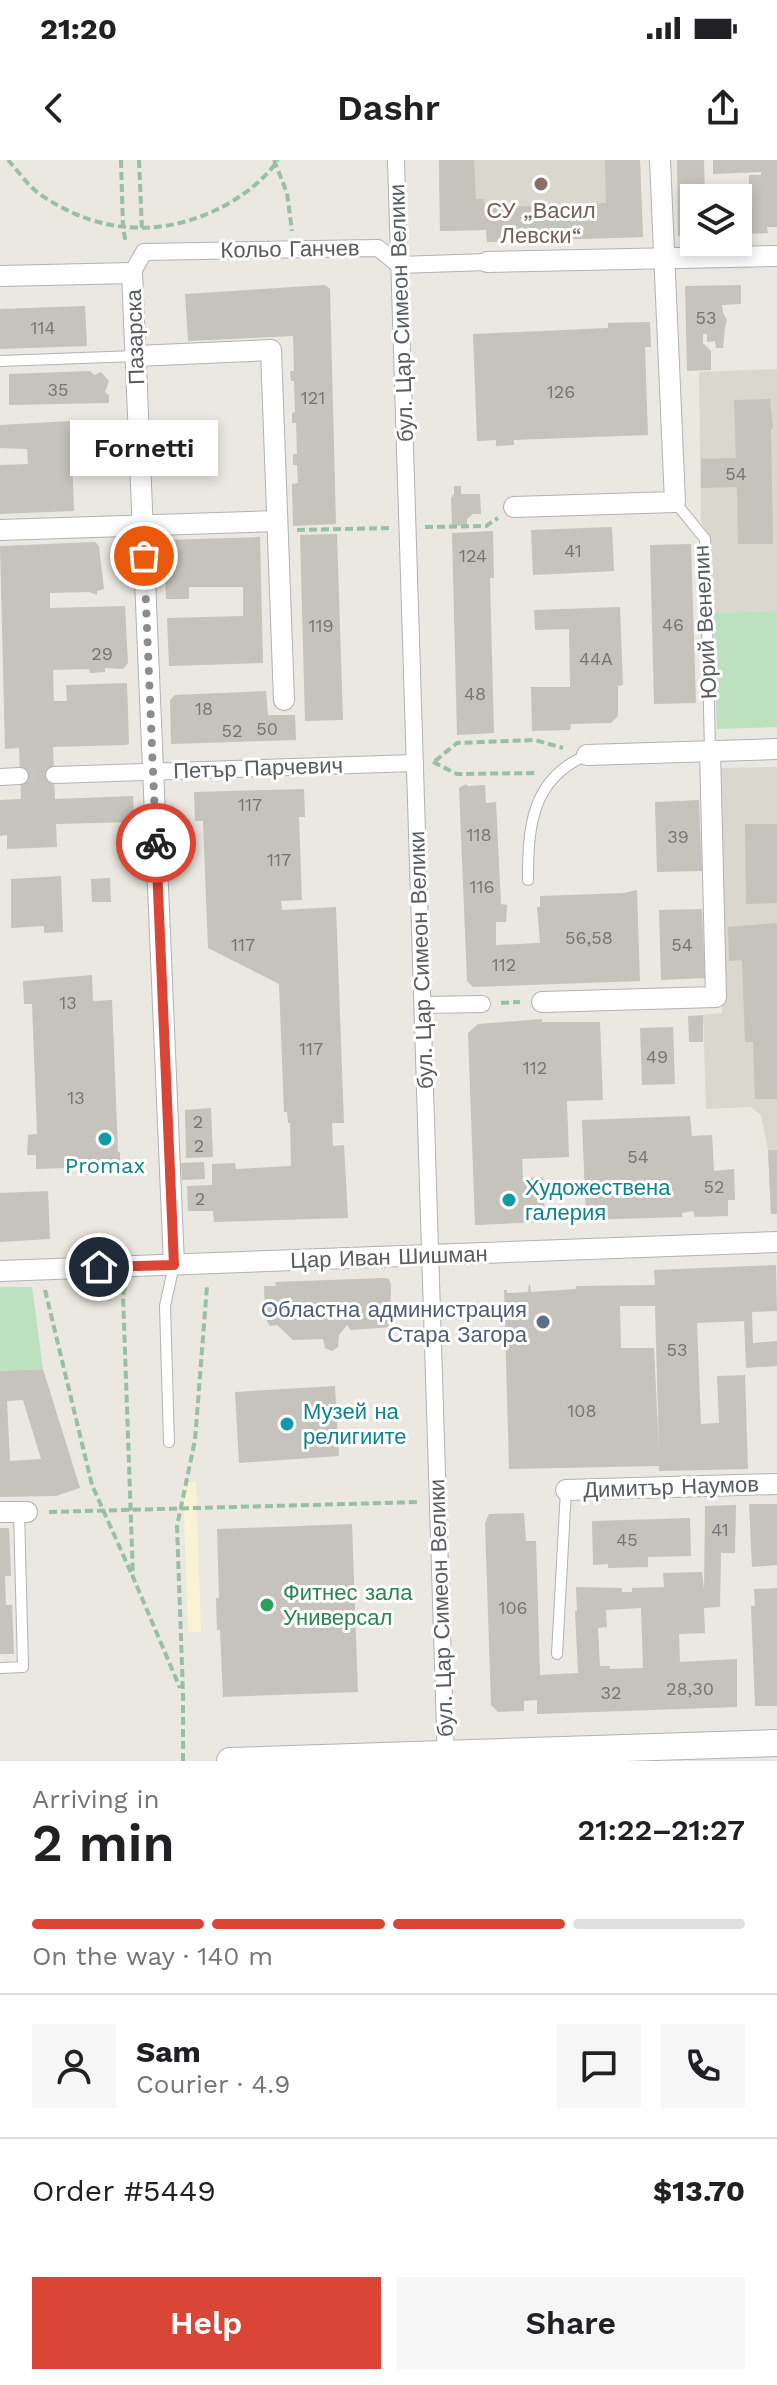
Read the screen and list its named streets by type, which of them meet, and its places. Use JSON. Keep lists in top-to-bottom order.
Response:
{
  "streets": {
    "street": [
      "Кольо Ганчев",
      "бул. Цар Симеон Велики",
      "Пазарска",
      "Юрий Венелин",
      "Петър Парчевич",
      "Цар Иван Шишман",
      "Димитър Наумов"
    ]
  },
  "crossings": [
    ["Кольо Ганчев", "бул. Цар Симеон Велики"],
    ["бул. Цар Симеон Велики", "Петър Парчевич"],
    ["бул. Цар Симеон Велики", "Цар Иван Шишман"],
    ["Пазарска", "Петър Парчевич"],
    ["Пазарска", "Цар Иван Шишман"]
  ],
  "places": [
    "СУ „Васил Левски“",
    "Fornetti",
    "Promax",
    "Художествена галерия",
    "Областна администрация Стара Загора",
    "Музей на религиите",
    "Фитнес зала Универсал"
  ],
  "house_numbers": [
    "53",
    "114",
    "35",
    "126",
    "121",
    "54",
    "41",
    "124",
    "46",
    "119",
    "29",
    "44A",
    "48",
    "18",
    "50",
    "52",
    "117",
    "118",
    "39",
    "117",
    "116",
    "56,58",
    "117",
    "54",
    "112",
    "13",
    "117",
    "49",
    "112",
    "13",
    "2",
    "2",
    "54",
    "52",
    "2",
    "53",
    "108",
    "41",
    "45",
    "106",
    "28,30",
    "32"
  ],
  "page": {
    "status": "21:20",
    "header": "Dashr",
    "bubble": "Fornetti",
    "heading": ["2 min", "Arriving in", "21:22–21:27"],
    "panel": [
      "Sam",
      "Courier · 4.9",
      "Order #5449",
      "$13.70"
    ],
    "bar": "On the way · 140 m",
    "buttons": ["Help", "Share"]
  }
}
